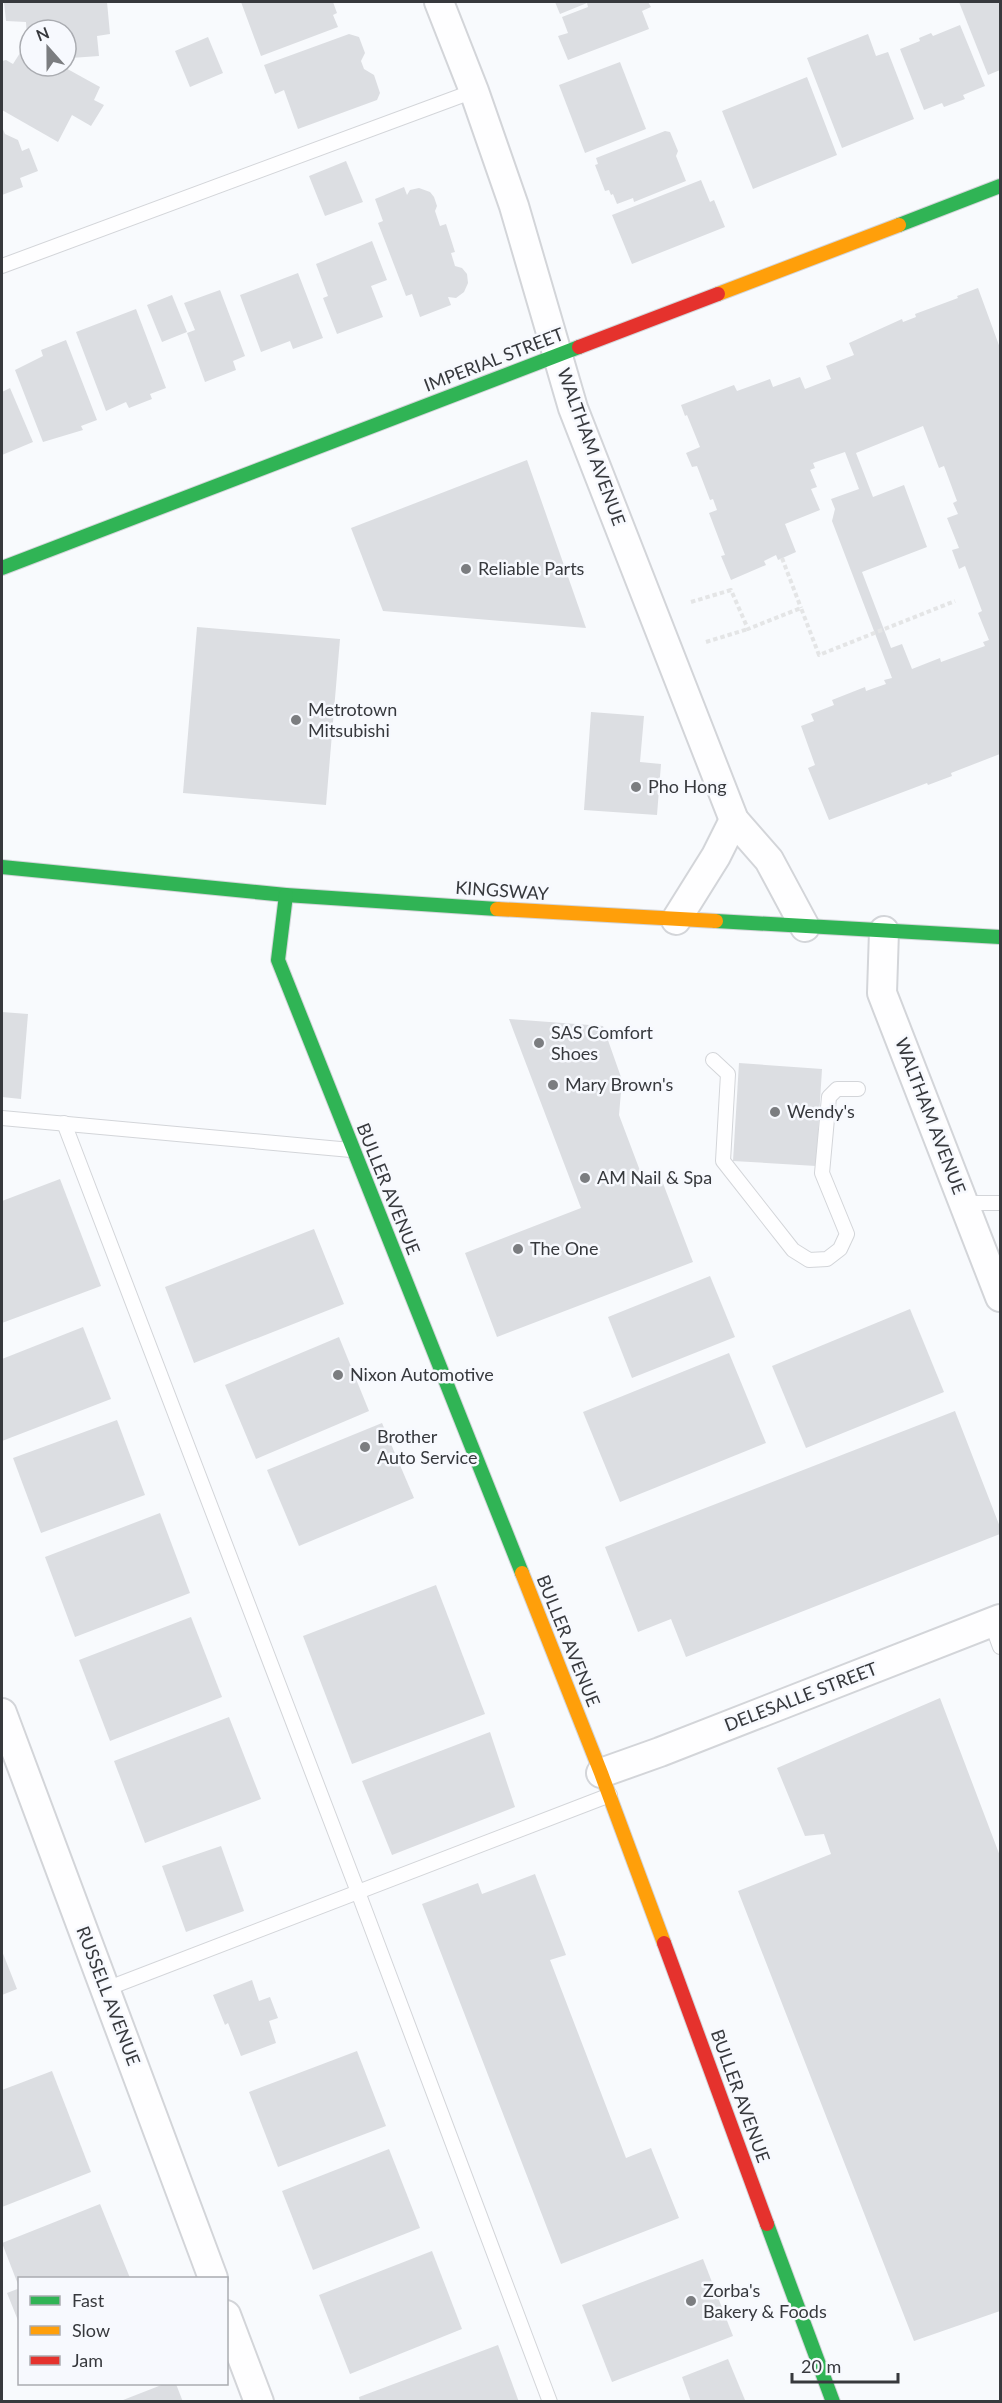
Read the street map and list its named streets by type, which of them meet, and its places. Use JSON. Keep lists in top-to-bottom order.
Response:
{
  "streets": {
    "street": [
      "IMPERIAL STREET",
      "WALTHAM AVENUE",
      "KINGSWAY",
      "BULLER AVENUE",
      "DELESALLE STREET",
      "RUSSELL AVENUE"
    ]
  },
  "crossings": [
    ["IMPERIAL STREET", "WALTHAM AVENUE"],
    ["WALTHAM AVENUE", "KINGSWAY"],
    ["KINGSWAY", "BULLER AVENUE"],
    ["BULLER AVENUE", "DELESALLE STREET"]
  ],
  "places": [
    "Reliable Parts",
    "Metrotown Mitsubishi",
    "Pho Hong",
    "SAS Comfort Shoes",
    "Mary Brown's",
    "Wendy's",
    "AM Nail & Spa",
    "The One",
    "Nixon Automotive",
    "Brother Auto Service",
    "Zorba's Bakery & Foods"
  ],
  "legend": ["Fast", "Slow", "Jam"],
  "scale_bar": "20 m",
  "north": "top"
}
